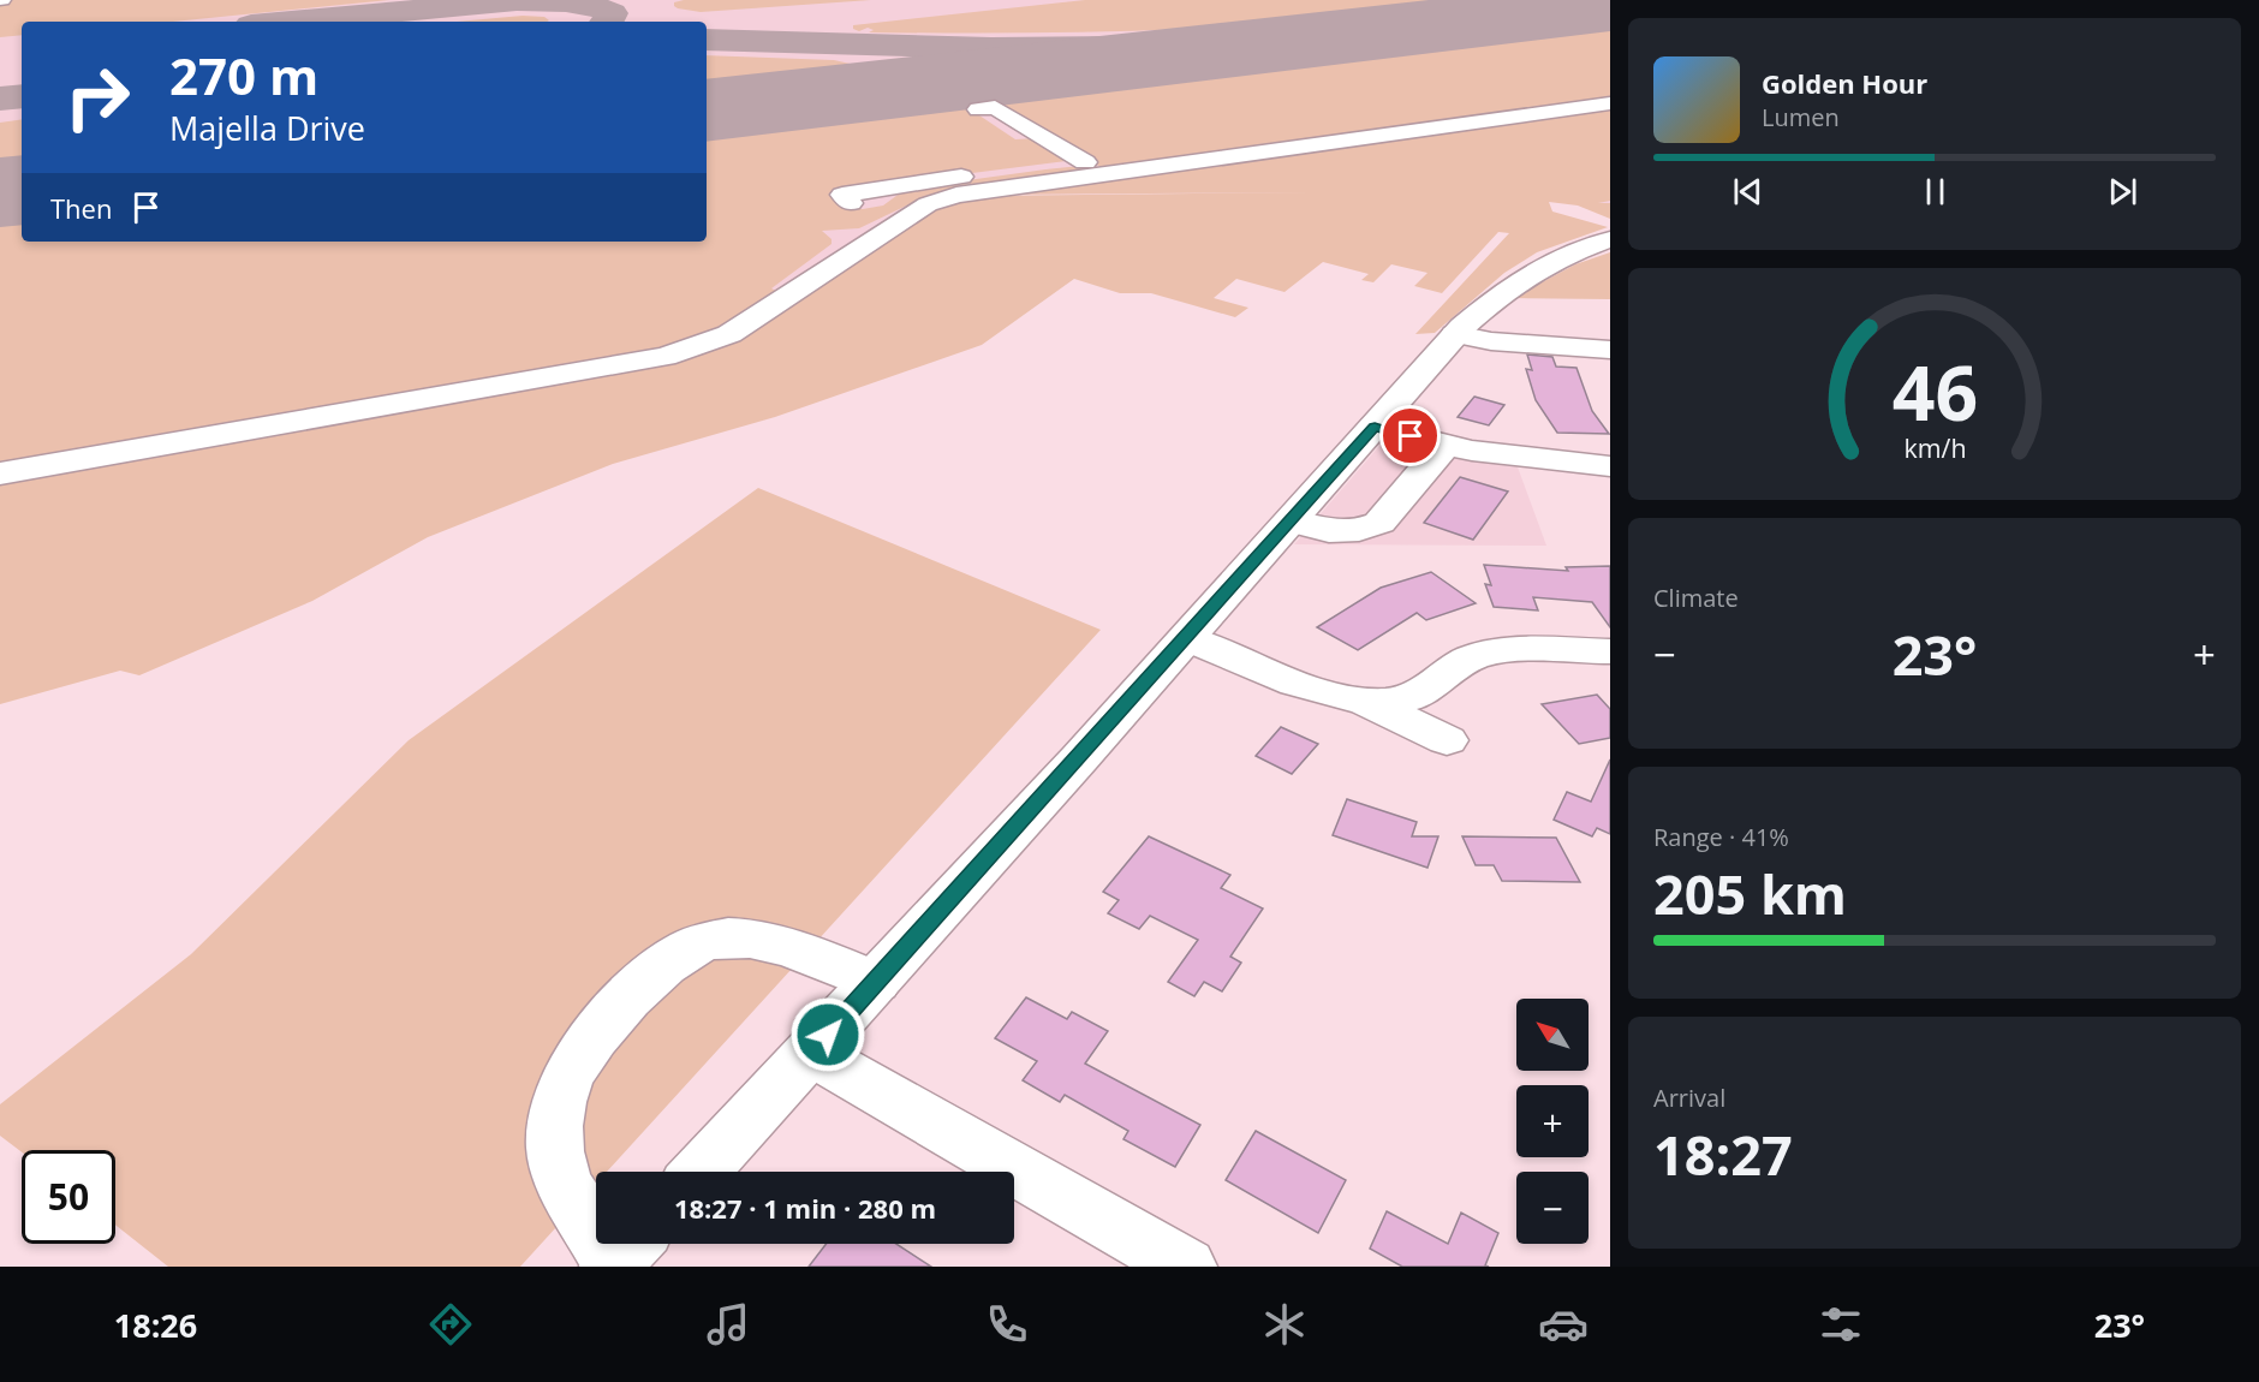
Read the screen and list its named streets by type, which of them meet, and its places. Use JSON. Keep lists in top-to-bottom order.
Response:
{
  "north": "top left",
  "page": {
    "turn": ["270 m", "Majella Drive"],
    "song": ["Golden Hour", "Lumen"],
    "then": "Then",
    "tile": [
      "Climate",
      ["Range · 41%", "205 km"],
      ["Arrival", "18:27"]
    ],
    "heat": ["−", "23°", "+"],
    "map_buttons": ["+", "−"],
    "limit": "50",
    "trip": "18:27 · 1 min · 280 m",
    "tabs": ["18:26", "23°"],
    "gauge": ["46", "km/h"]
  }
}
